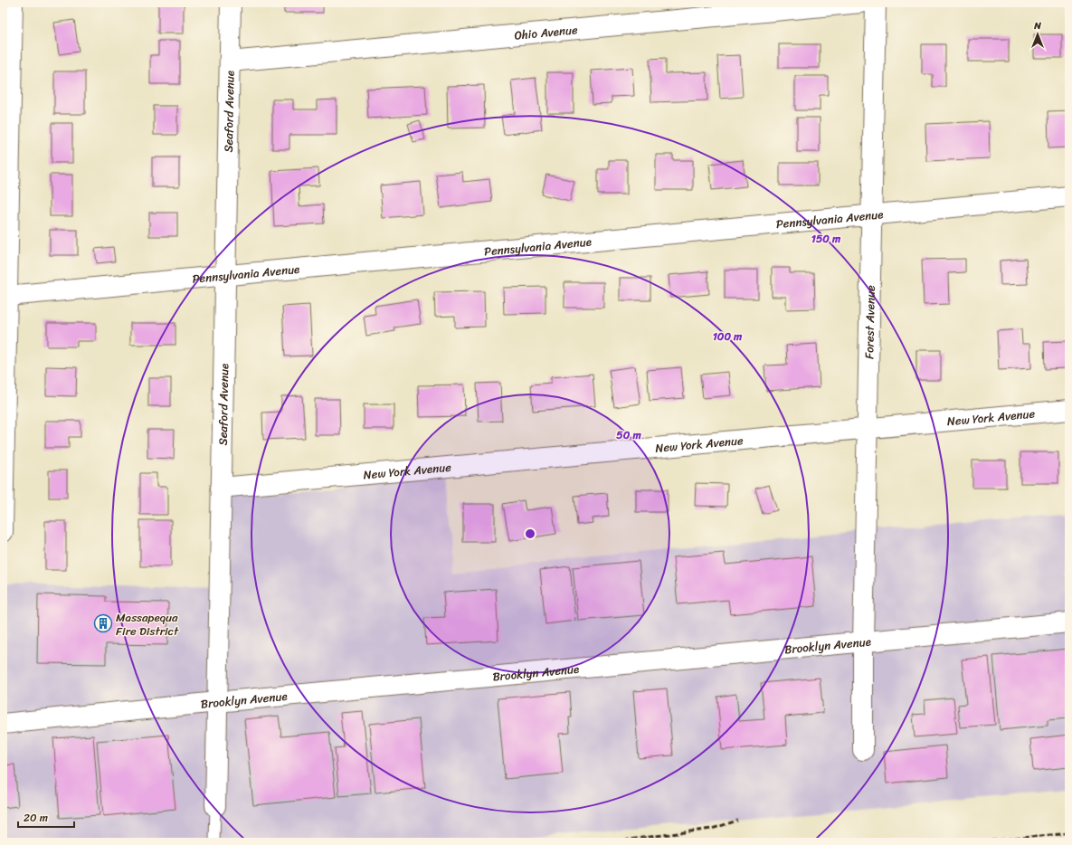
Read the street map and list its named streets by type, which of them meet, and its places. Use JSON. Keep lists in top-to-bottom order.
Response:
{
  "streets": {
    "street": [
      "Ohio Avenue",
      "Seaford Avenue",
      "Pennsylvania Avenue",
      "Forest Avenue",
      "New York Avenue",
      "Brooklyn Avenue"
    ]
  },
  "crossings": [
    ["Ohio Avenue", "Seaford Avenue"],
    ["Seaford Avenue", "Pennsylvania Avenue"],
    ["Seaford Avenue", "New York Avenue"],
    ["Seaford Avenue", "Brooklyn Avenue"],
    ["Pennsylvania Avenue", "Forest Avenue"],
    ["Forest Avenue", "New York Avenue"],
    ["Forest Avenue", "Brooklyn Avenue"]
  ],
  "places": {
    "building": ["Massapequa Fire District"]
  },
  "scale_bar": "20 m",
  "north": "top",
  "rings": ["150 m", "100 m", "50 m"]
}
